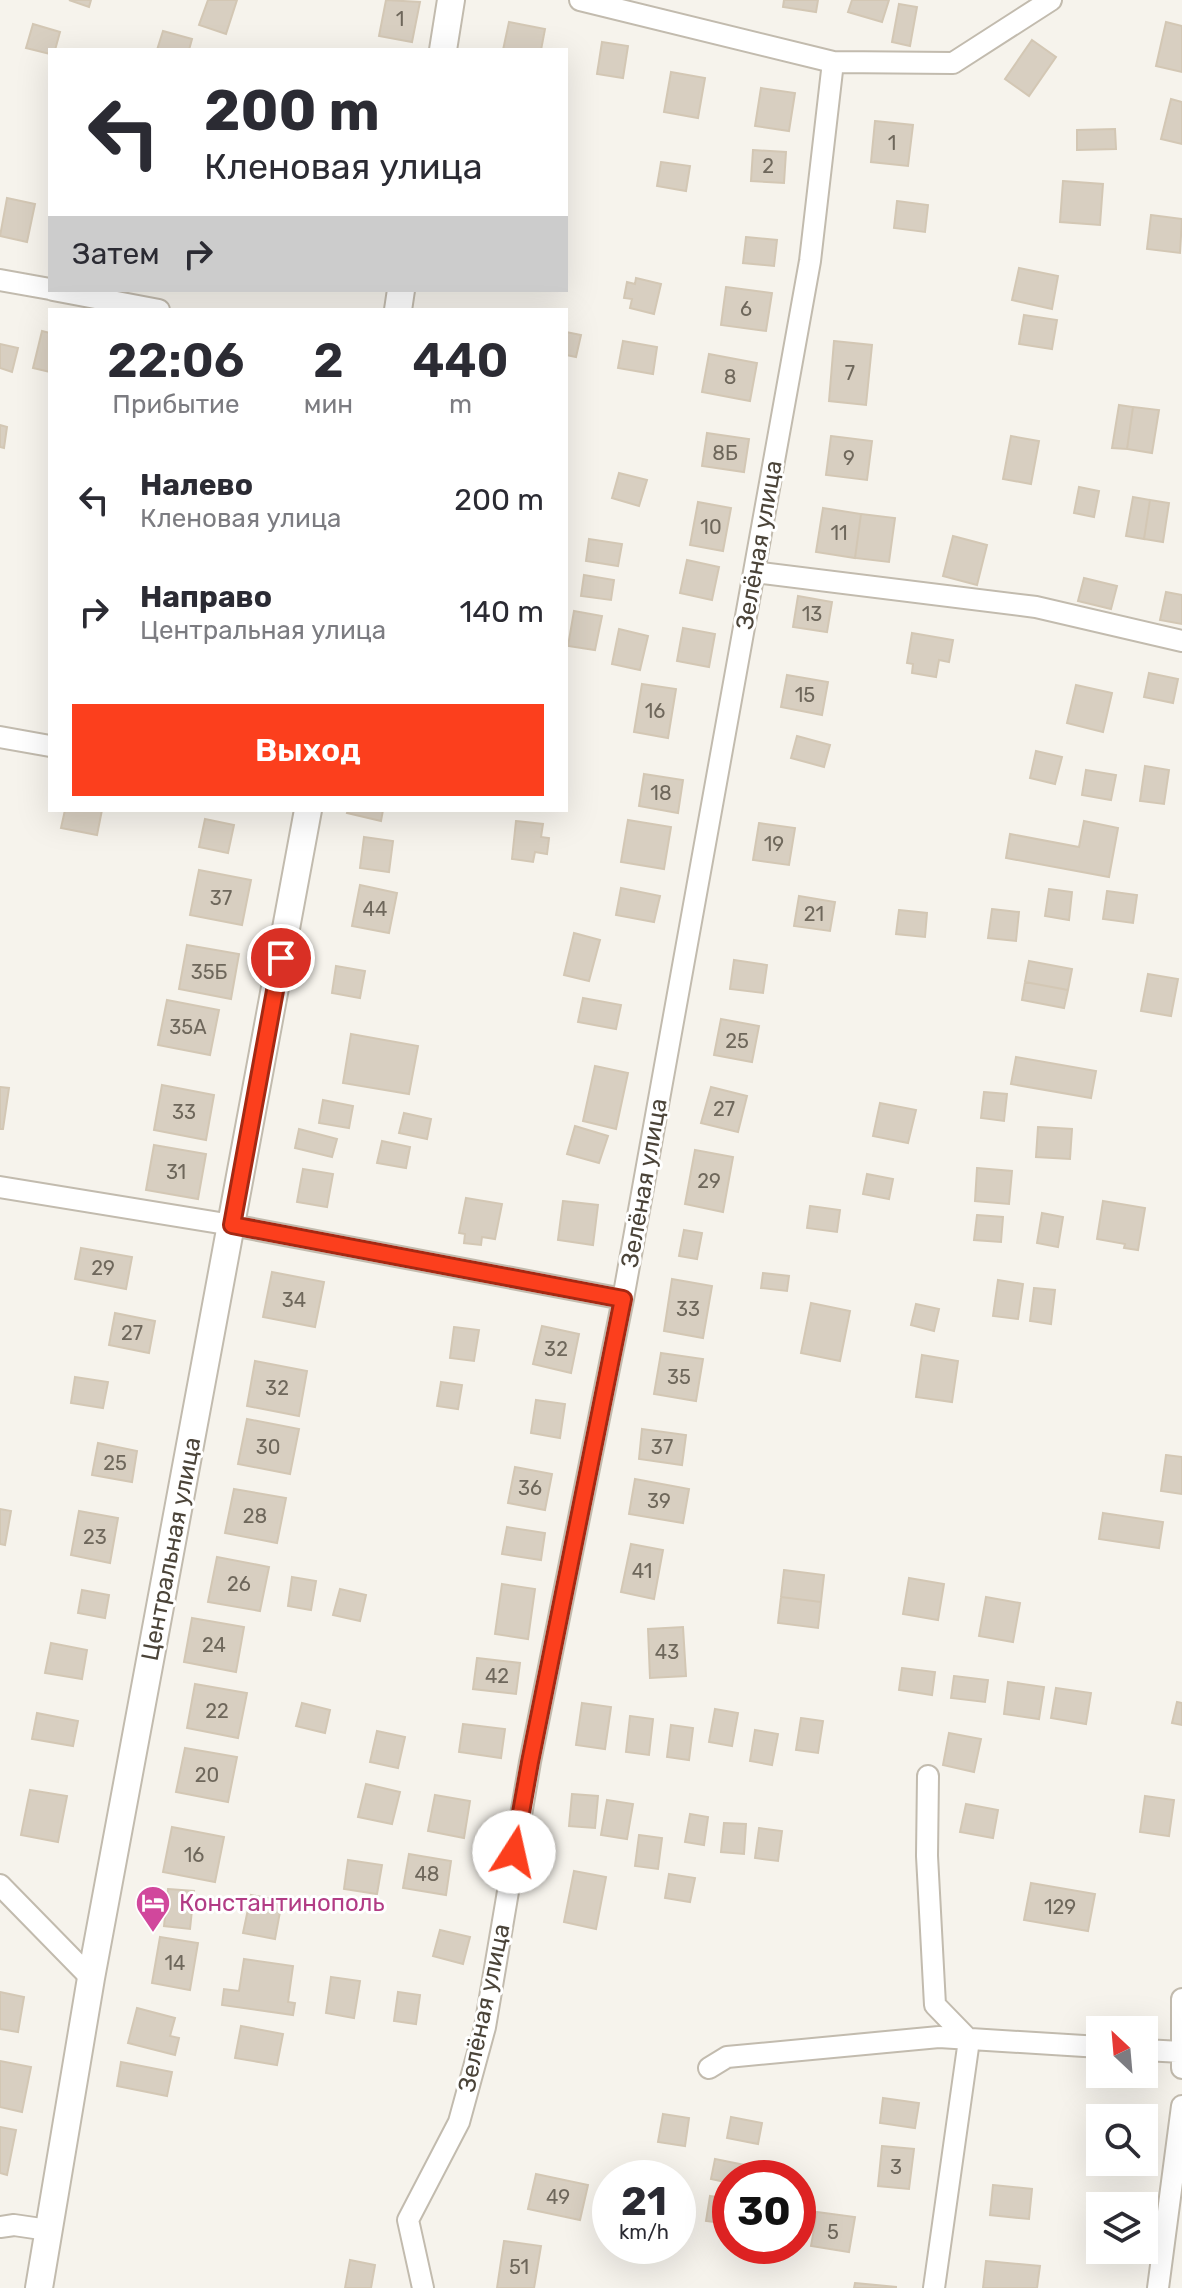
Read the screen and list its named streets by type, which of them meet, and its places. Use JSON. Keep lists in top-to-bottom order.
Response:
{
  "streets": {
    "street": ["Зелёная улица", "Центральная улица"]
  },
  "places": {
    "hotel": ["Константинополь"]
  },
  "house_numbers": [
    "1",
    "1",
    "2",
    "6",
    "7",
    "8",
    "8Б",
    "9",
    "10",
    "11",
    "13",
    "15",
    "16",
    "18",
    "19",
    "37",
    "44",
    "21",
    "35Б",
    "35А",
    "25",
    "27",
    "33",
    "31",
    "29",
    "29",
    "34",
    "33",
    "27",
    "32",
    "35",
    "32",
    "30",
    "37",
    "25",
    "36",
    "39",
    "28",
    "23",
    "41",
    "26",
    "24",
    "43",
    "42",
    "22",
    "20",
    "16",
    "48",
    "129",
    "14",
    "3",
    "49",
    "5",
    "51"
  ],
  "north": "top left",
  "page": {
    "turn": ["200 m", "Кленовая улица"],
    "then": "Затем",
    "eta": [
      "22:06",
      "Прибытие",
      "2",
      "мин",
      "440",
      "m"
    ],
    "list": [
      {
        "name": "Налево",
        "note": "Кленовая улица",
        "value": "200 m"
      },
      {
        "name": "Направо",
        "note": "Центральная улица",
        "value": "140 m"
      }
    ],
    "buttons": "Выход",
    "speed": "21 km/h",
    "limit": "30"
  }
}
